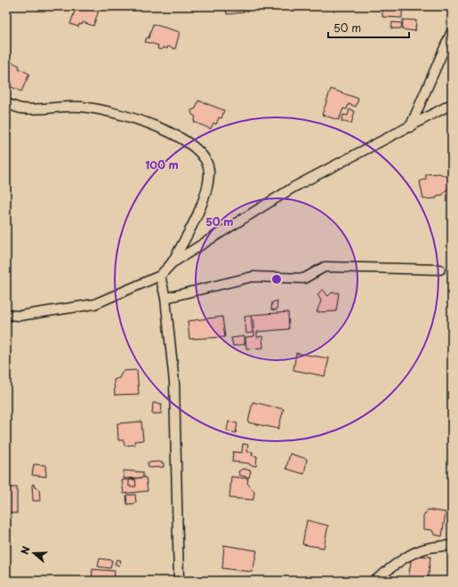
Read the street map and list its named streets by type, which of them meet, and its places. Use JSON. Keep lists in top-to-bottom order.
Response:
{
  "scale_bar": "50 m",
  "north": "left",
  "rings": ["100 m", "50 m"]
}
